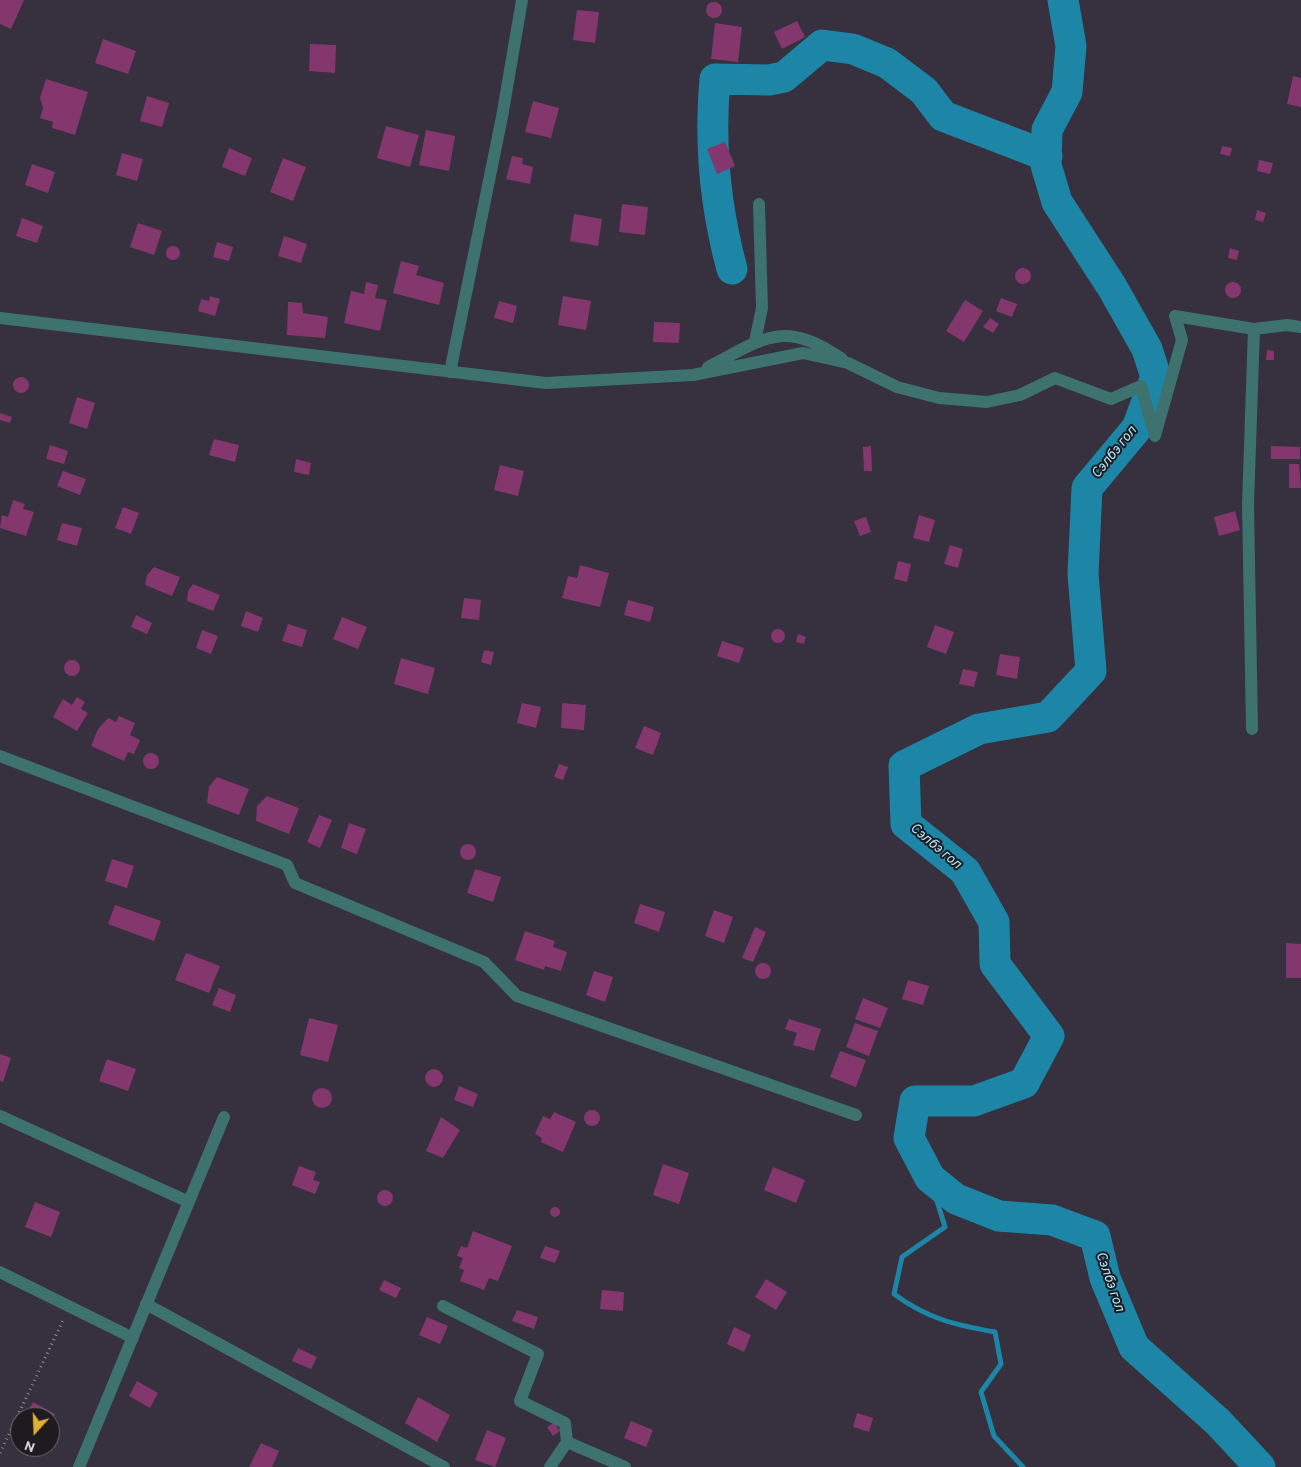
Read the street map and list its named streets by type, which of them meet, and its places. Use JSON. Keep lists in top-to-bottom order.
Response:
{
  "water": ["Сэлбэ гол"],
  "north": "bottom"
}
